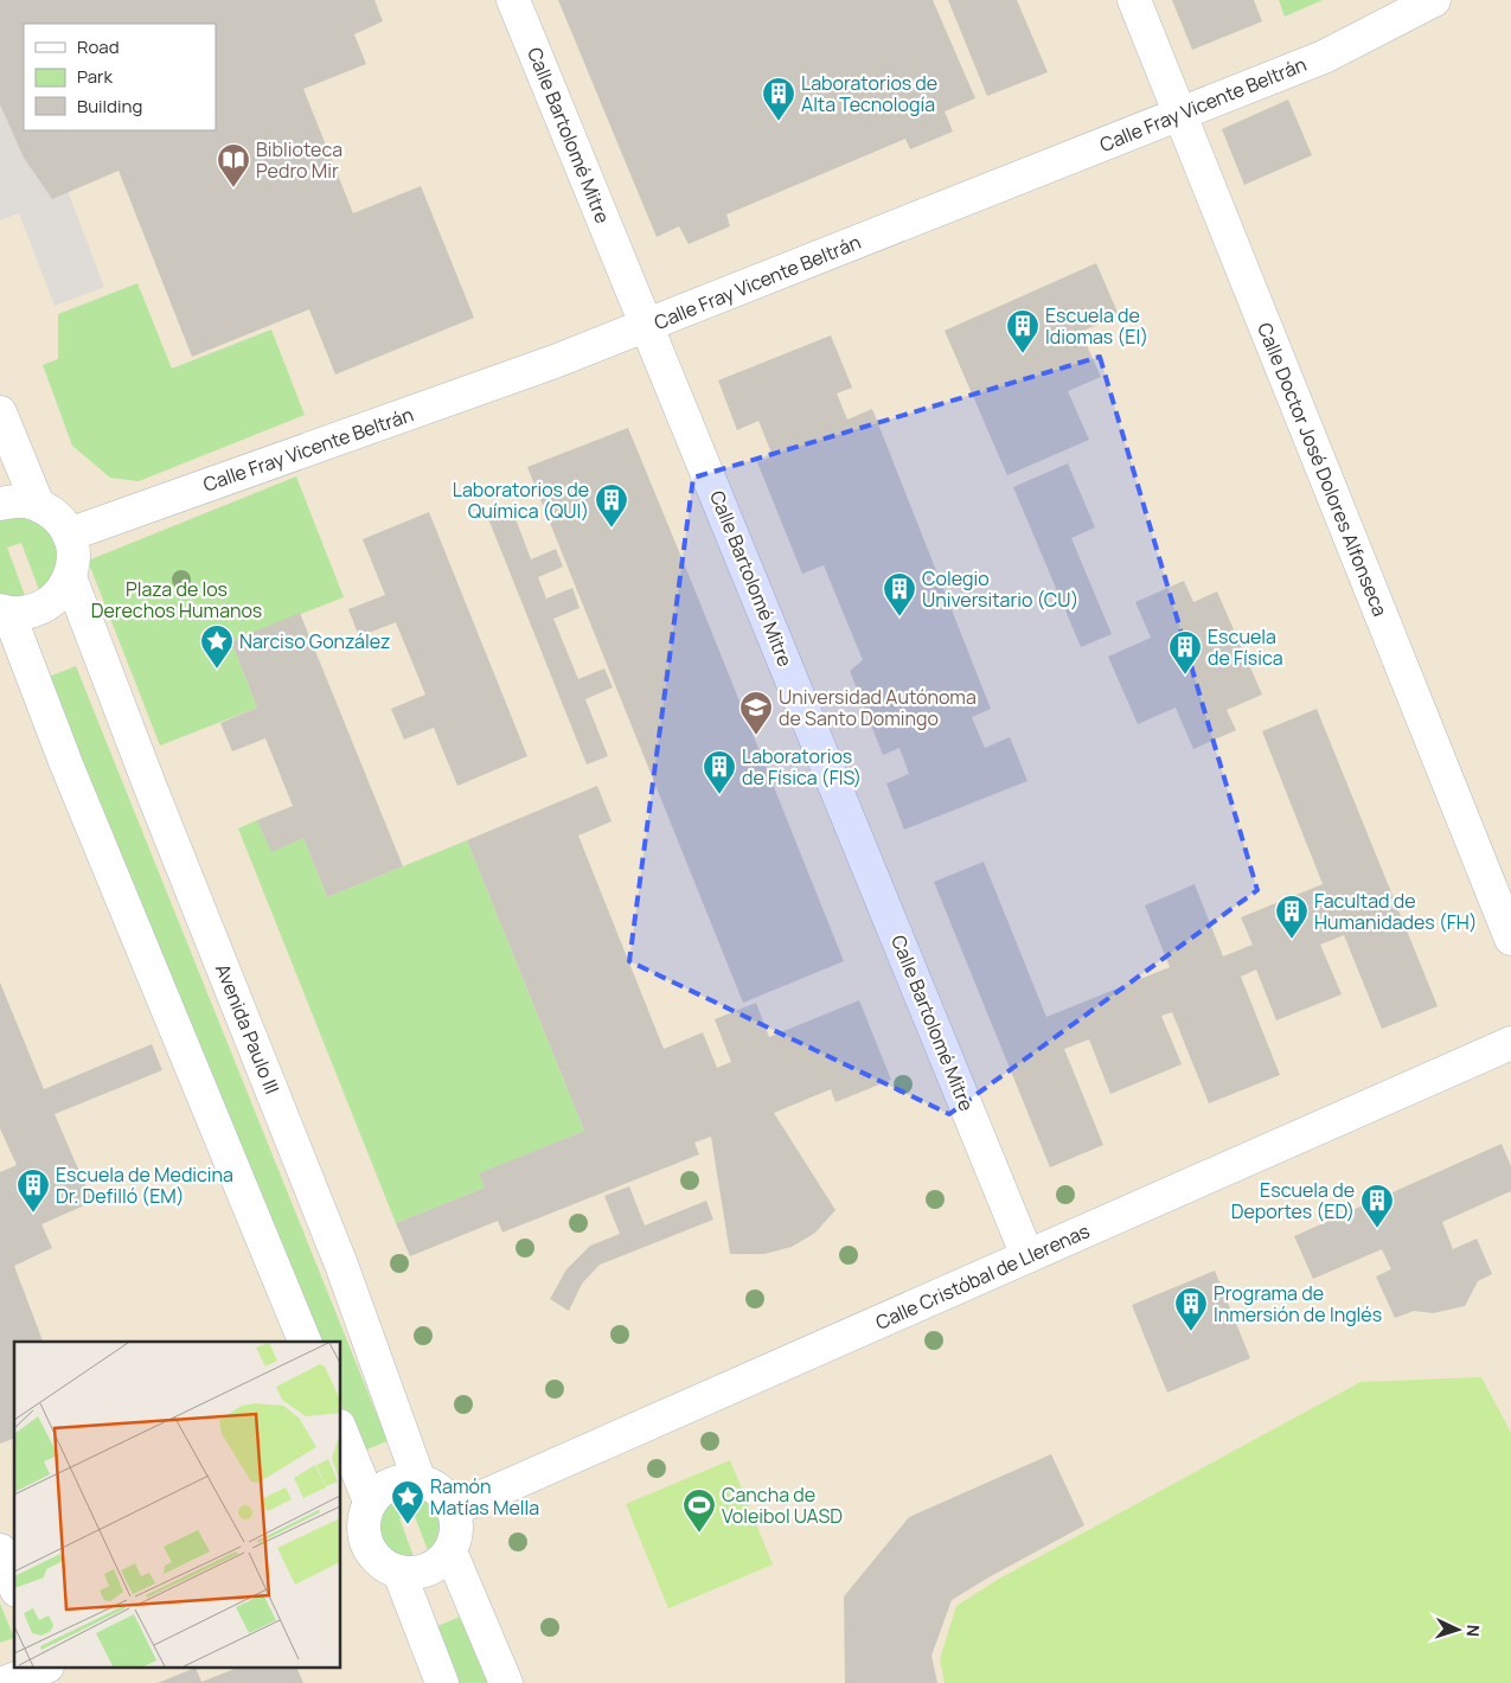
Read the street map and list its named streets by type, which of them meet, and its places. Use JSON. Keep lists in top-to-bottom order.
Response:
{
  "streets": {
    "street": [
      "Calle Fray Vicente Beltrán",
      "Calle Bartolomé Mitre",
      "Calle Doctor José Dolores Alfonseca",
      "Avenida Paulo III",
      "Calle Cristóbal de Llerenas"
    ]
  },
  "crossings": [
    ["Calle Fray Vicente Beltrán", "Calle Bartolomé Mitre"],
    ["Calle Fray Vicente Beltrán", "Calle Doctor José Dolores Alfonseca"],
    ["Calle Bartolomé Mitre", "Calle Cristóbal de Llerenas"],
    ["Avenida Paulo III", "Calle Cristóbal de Llerenas"]
  ],
  "parks": ["Plaza de los Derechos Humanos"],
  "places": {
    "building": [
      "Laboratorios de Alta Tecnología",
      "Escuela de Idiomas (EI)",
      "Laboratorios de Química (QUI)",
      "Colegio Universitario (CU)",
      "Escuela de Física",
      "Laboratorios de Física (FIS)",
      "Facultad de Humanidades (FH)",
      "Escuela de Medicina Dr. Defilló (EM)",
      "Escuela de Deportes (ED)",
      "Programa de Inmersión de Inglés"
    ],
    "library": ["Biblioteca Pedro Mir"],
    "place": ["Narciso González", "Ramón Matías Mella"],
    "school or university": ["Universidad Autónoma de Santo Domingo"],
    "sports": ["Cancha de Voleibol UASD"]
  },
  "legend": ["Road", "Park", "Building"],
  "north": "right"
}
